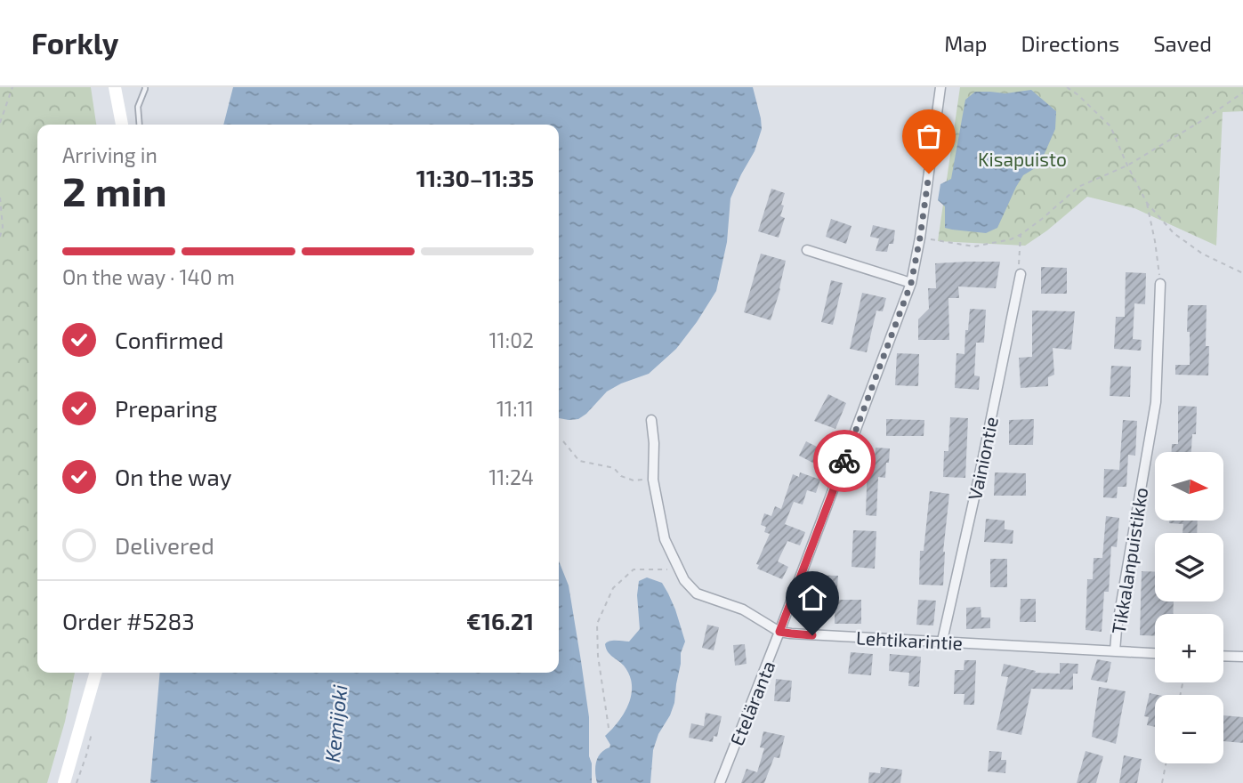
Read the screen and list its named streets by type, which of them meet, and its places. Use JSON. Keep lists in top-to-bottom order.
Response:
{
  "streets": {
    "street": [
      "Vainiontie",
      "Tikkalanpuistikko",
      "Lehtikarintie",
      "Eteläranta"
    ]
  },
  "crossings": [
    ["Vainiontie", "Lehtikarintie"],
    ["Tikkalanpuistikko", "Lehtikarintie"],
    ["Lehtikarintie", "Eteläranta"]
  ],
  "water": ["Kemijoki"],
  "parks": ["Kisapuisto"],
  "north": "right",
  "page": {
    "header": "Forkly",
    "nav": ["Map", "Directions", "Saved"],
    "heading": ["2 min", "Arriving in", "11:30–11:35"],
    "panel": ["Order #5283", "€16.21"],
    "bar": "On the way · 140 m",
    "list": [
      ["Confirmed", "11:02"],
      ["Preparing", "11:11"],
      ["On the way", "11:24"],
      "Delivered"
    ],
    "map_buttons": ["+", "−"]
  }
}
